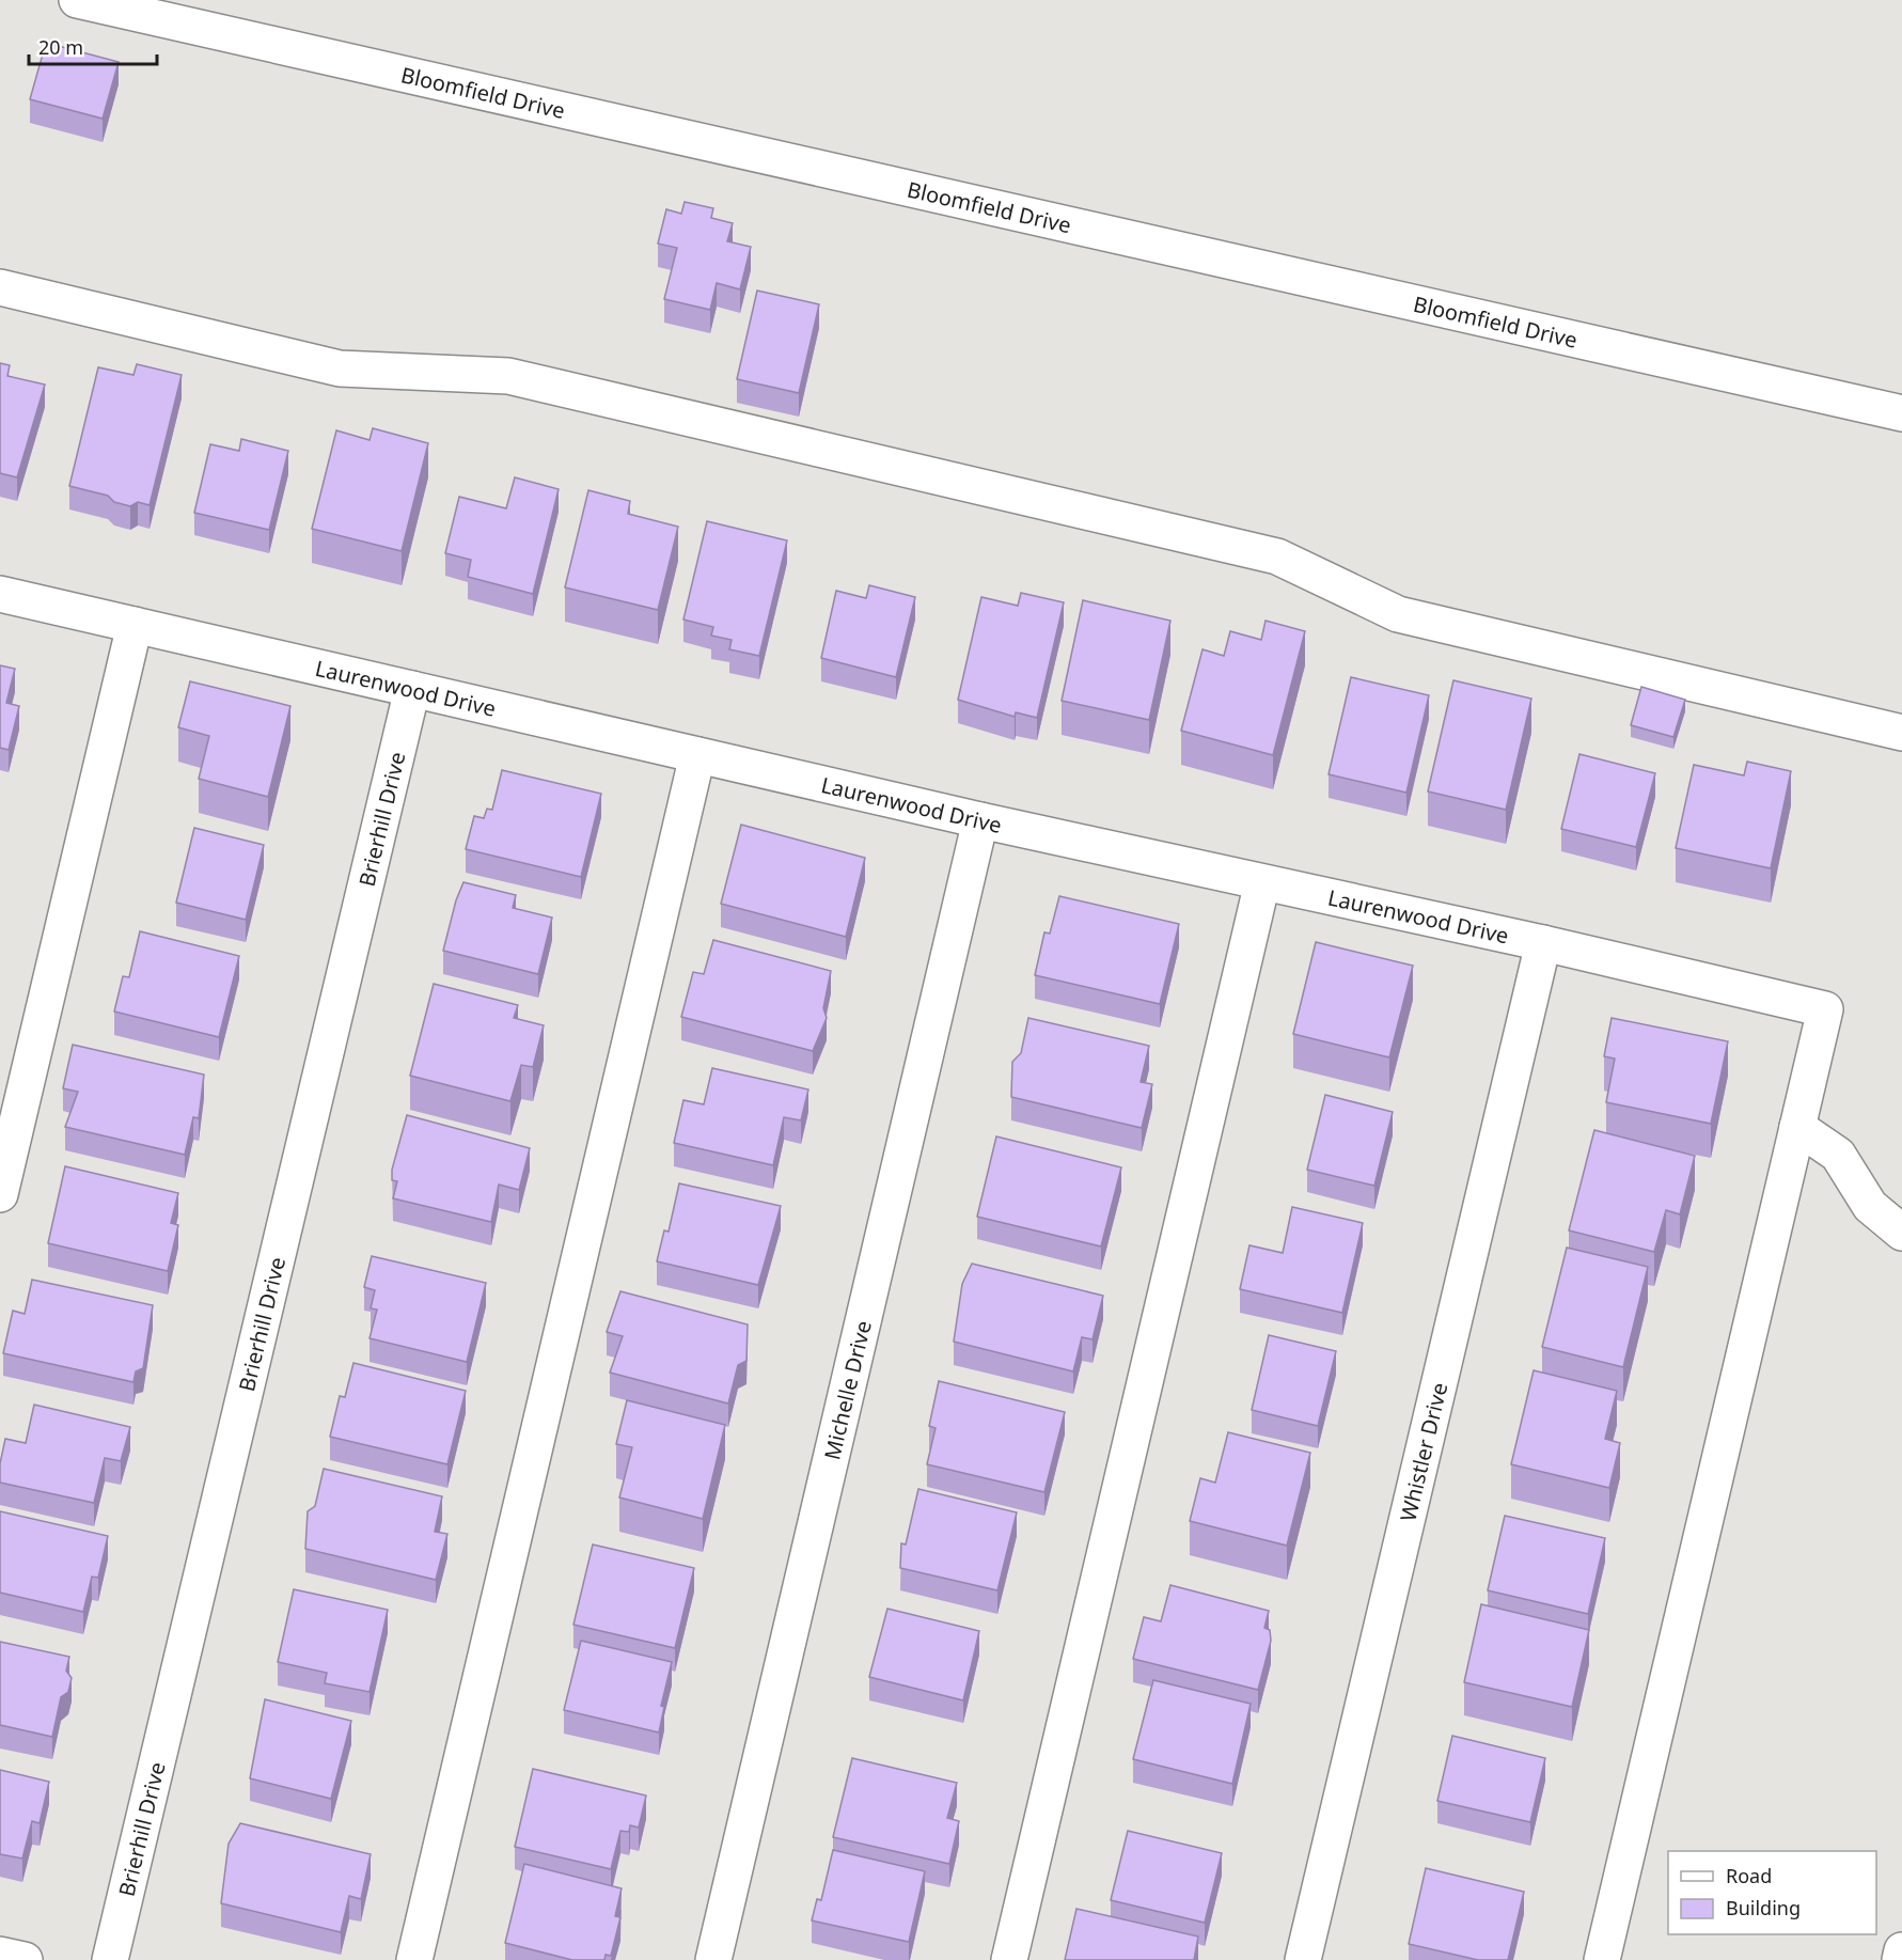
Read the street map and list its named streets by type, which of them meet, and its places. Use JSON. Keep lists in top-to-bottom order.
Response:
{
  "streets": {
    "street": [
      "Bloomfield Drive",
      "Laurenwood Drive",
      "Brierhill Drive",
      "Michelle Drive",
      "Whistler Drive"
    ]
  },
  "crossings": [
    ["Laurenwood Drive", "Brierhill Drive"],
    ["Laurenwood Drive", "Michelle Drive"],
    ["Laurenwood Drive", "Whistler Drive"]
  ],
  "legend": ["Road", "Building"],
  "scale_bar": "20 m"
}
